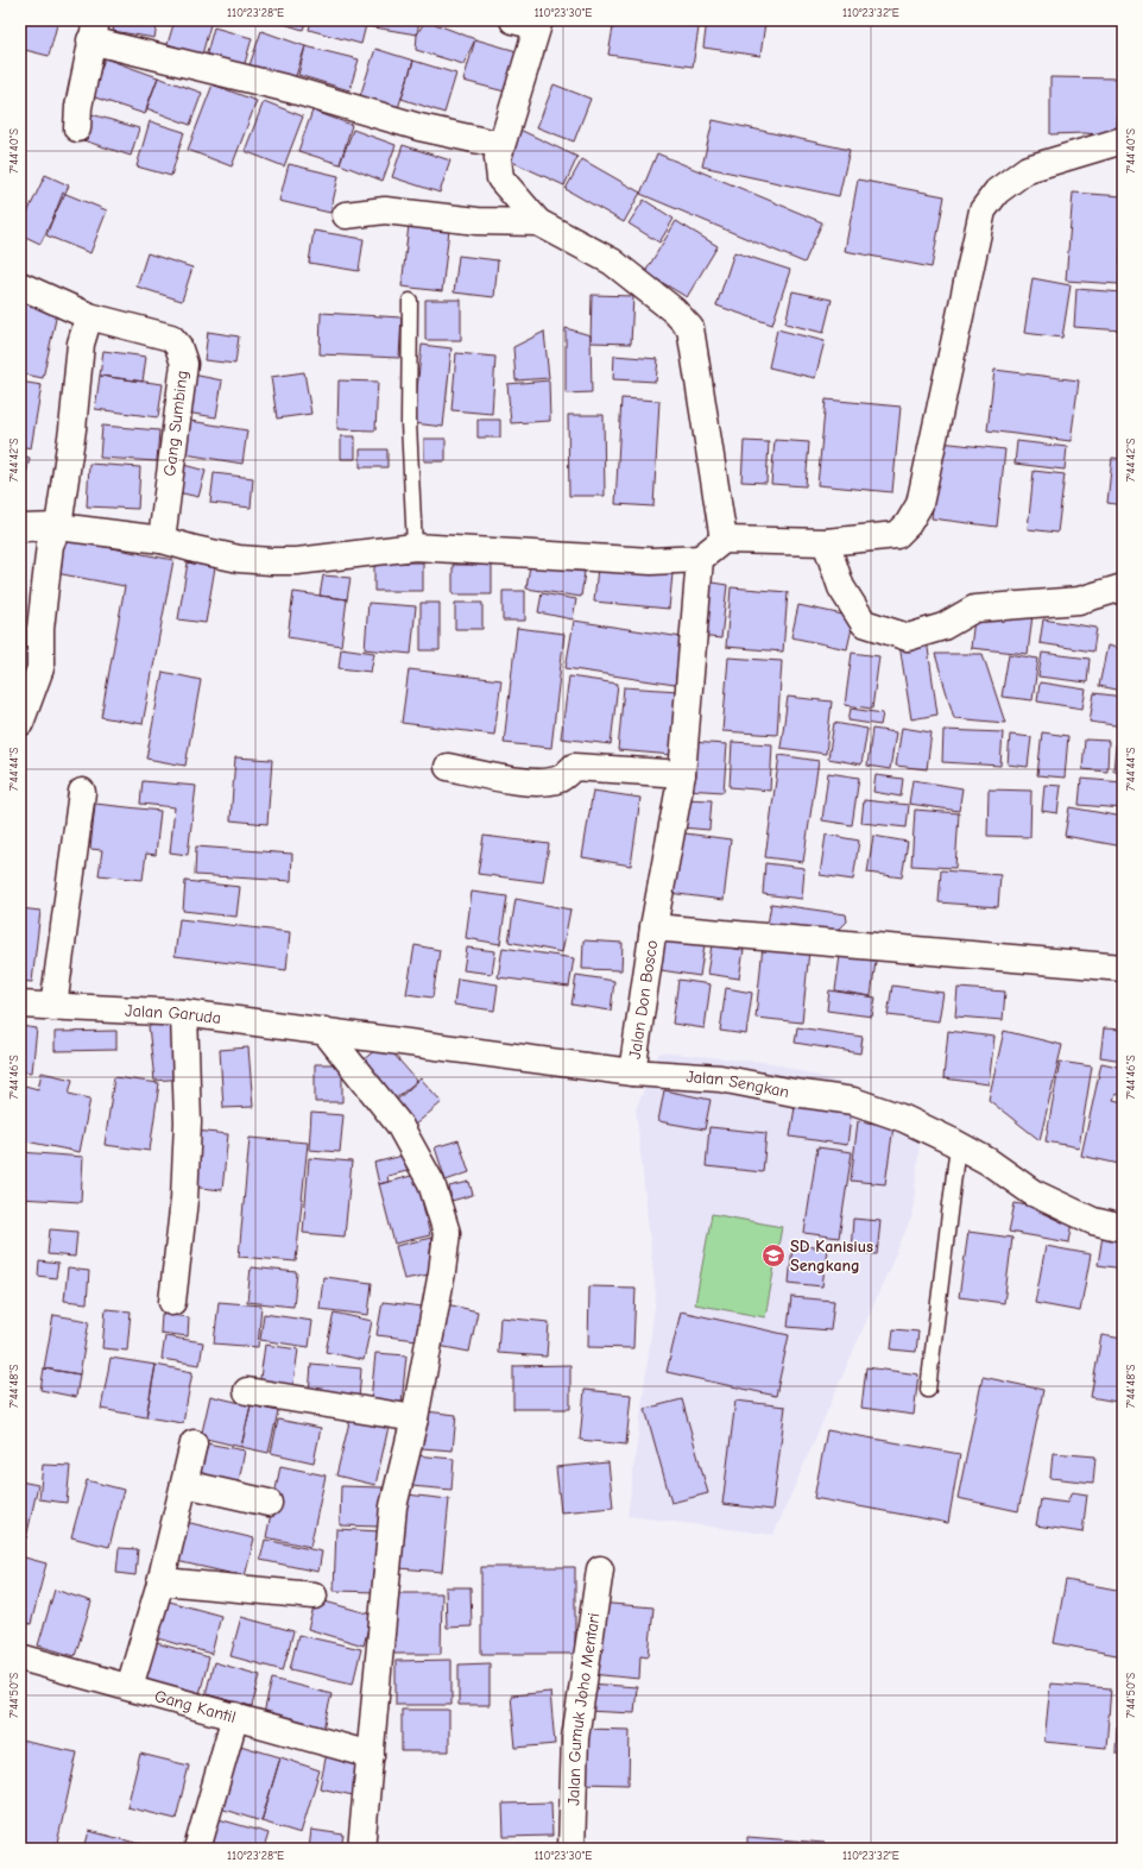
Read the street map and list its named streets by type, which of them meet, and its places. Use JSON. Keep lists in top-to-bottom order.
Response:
{
  "streets": {
    "street": [
      "Gang Sumbing",
      "Jalan Don Bosco",
      "Jalan Garuda",
      "Jalan Sengkan",
      "Gang Kantil",
      "Jalan Gumuk Joho Mentari"
    ]
  },
  "crossings": [
    ["Jalan Don Bosco", "Jalan Sengkan"],
    ["Jalan Garuda", "Jalan Sengkan"]
  ],
  "places": {
    "school or university": ["SD Kanisius Sengkang"]
  },
  "coordinates": [
    "110°23'28\"E",
    "110°23'30\"E",
    "110°23'32\"E",
    "7°44'40\"S",
    "7°44'42\"S",
    "7°44'44\"S",
    "7°44'46\"S",
    "7°44'48\"S",
    "7°44'50\"S"
  ]
}
